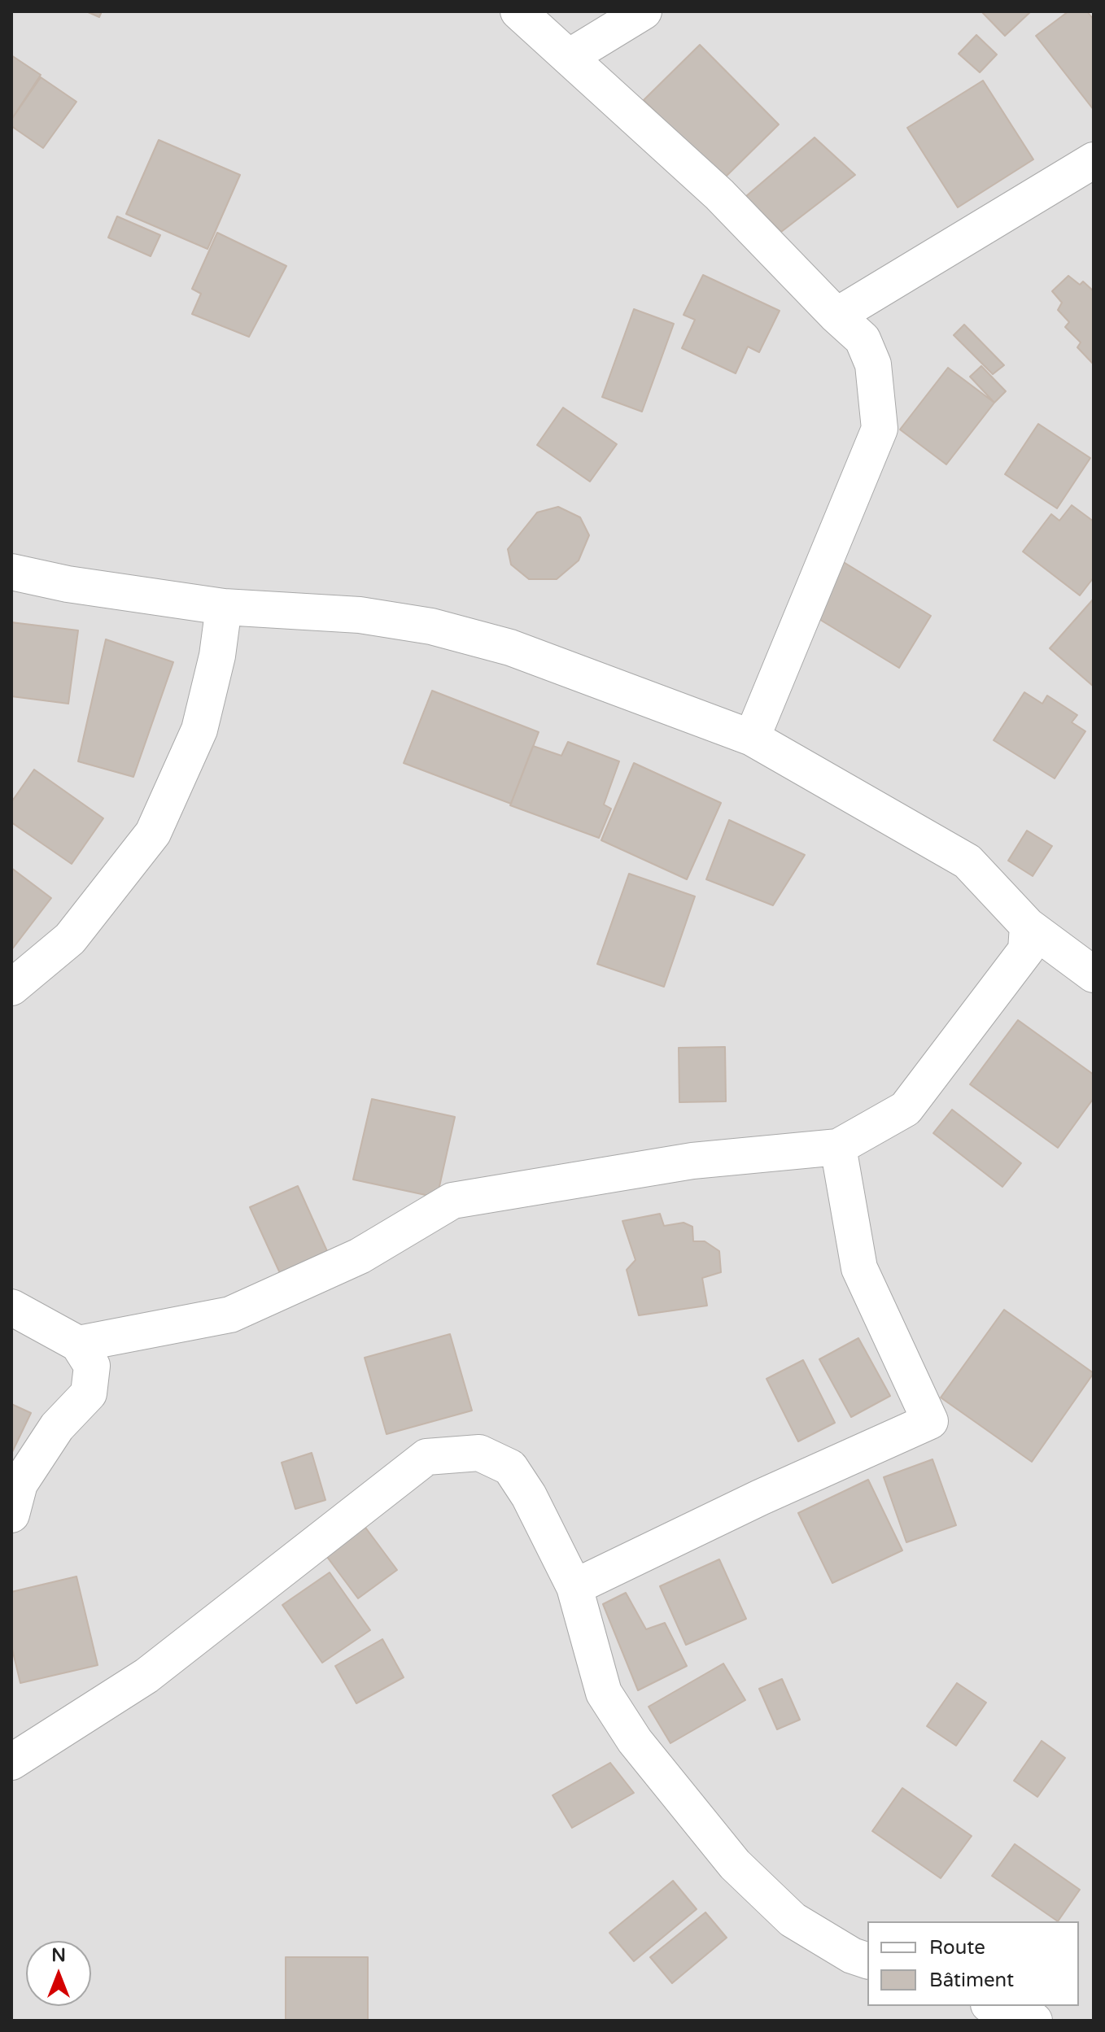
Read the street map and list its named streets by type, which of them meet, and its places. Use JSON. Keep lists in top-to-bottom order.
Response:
{
  "legend": ["Route", "Bâtiment"],
  "north": "top"
}
